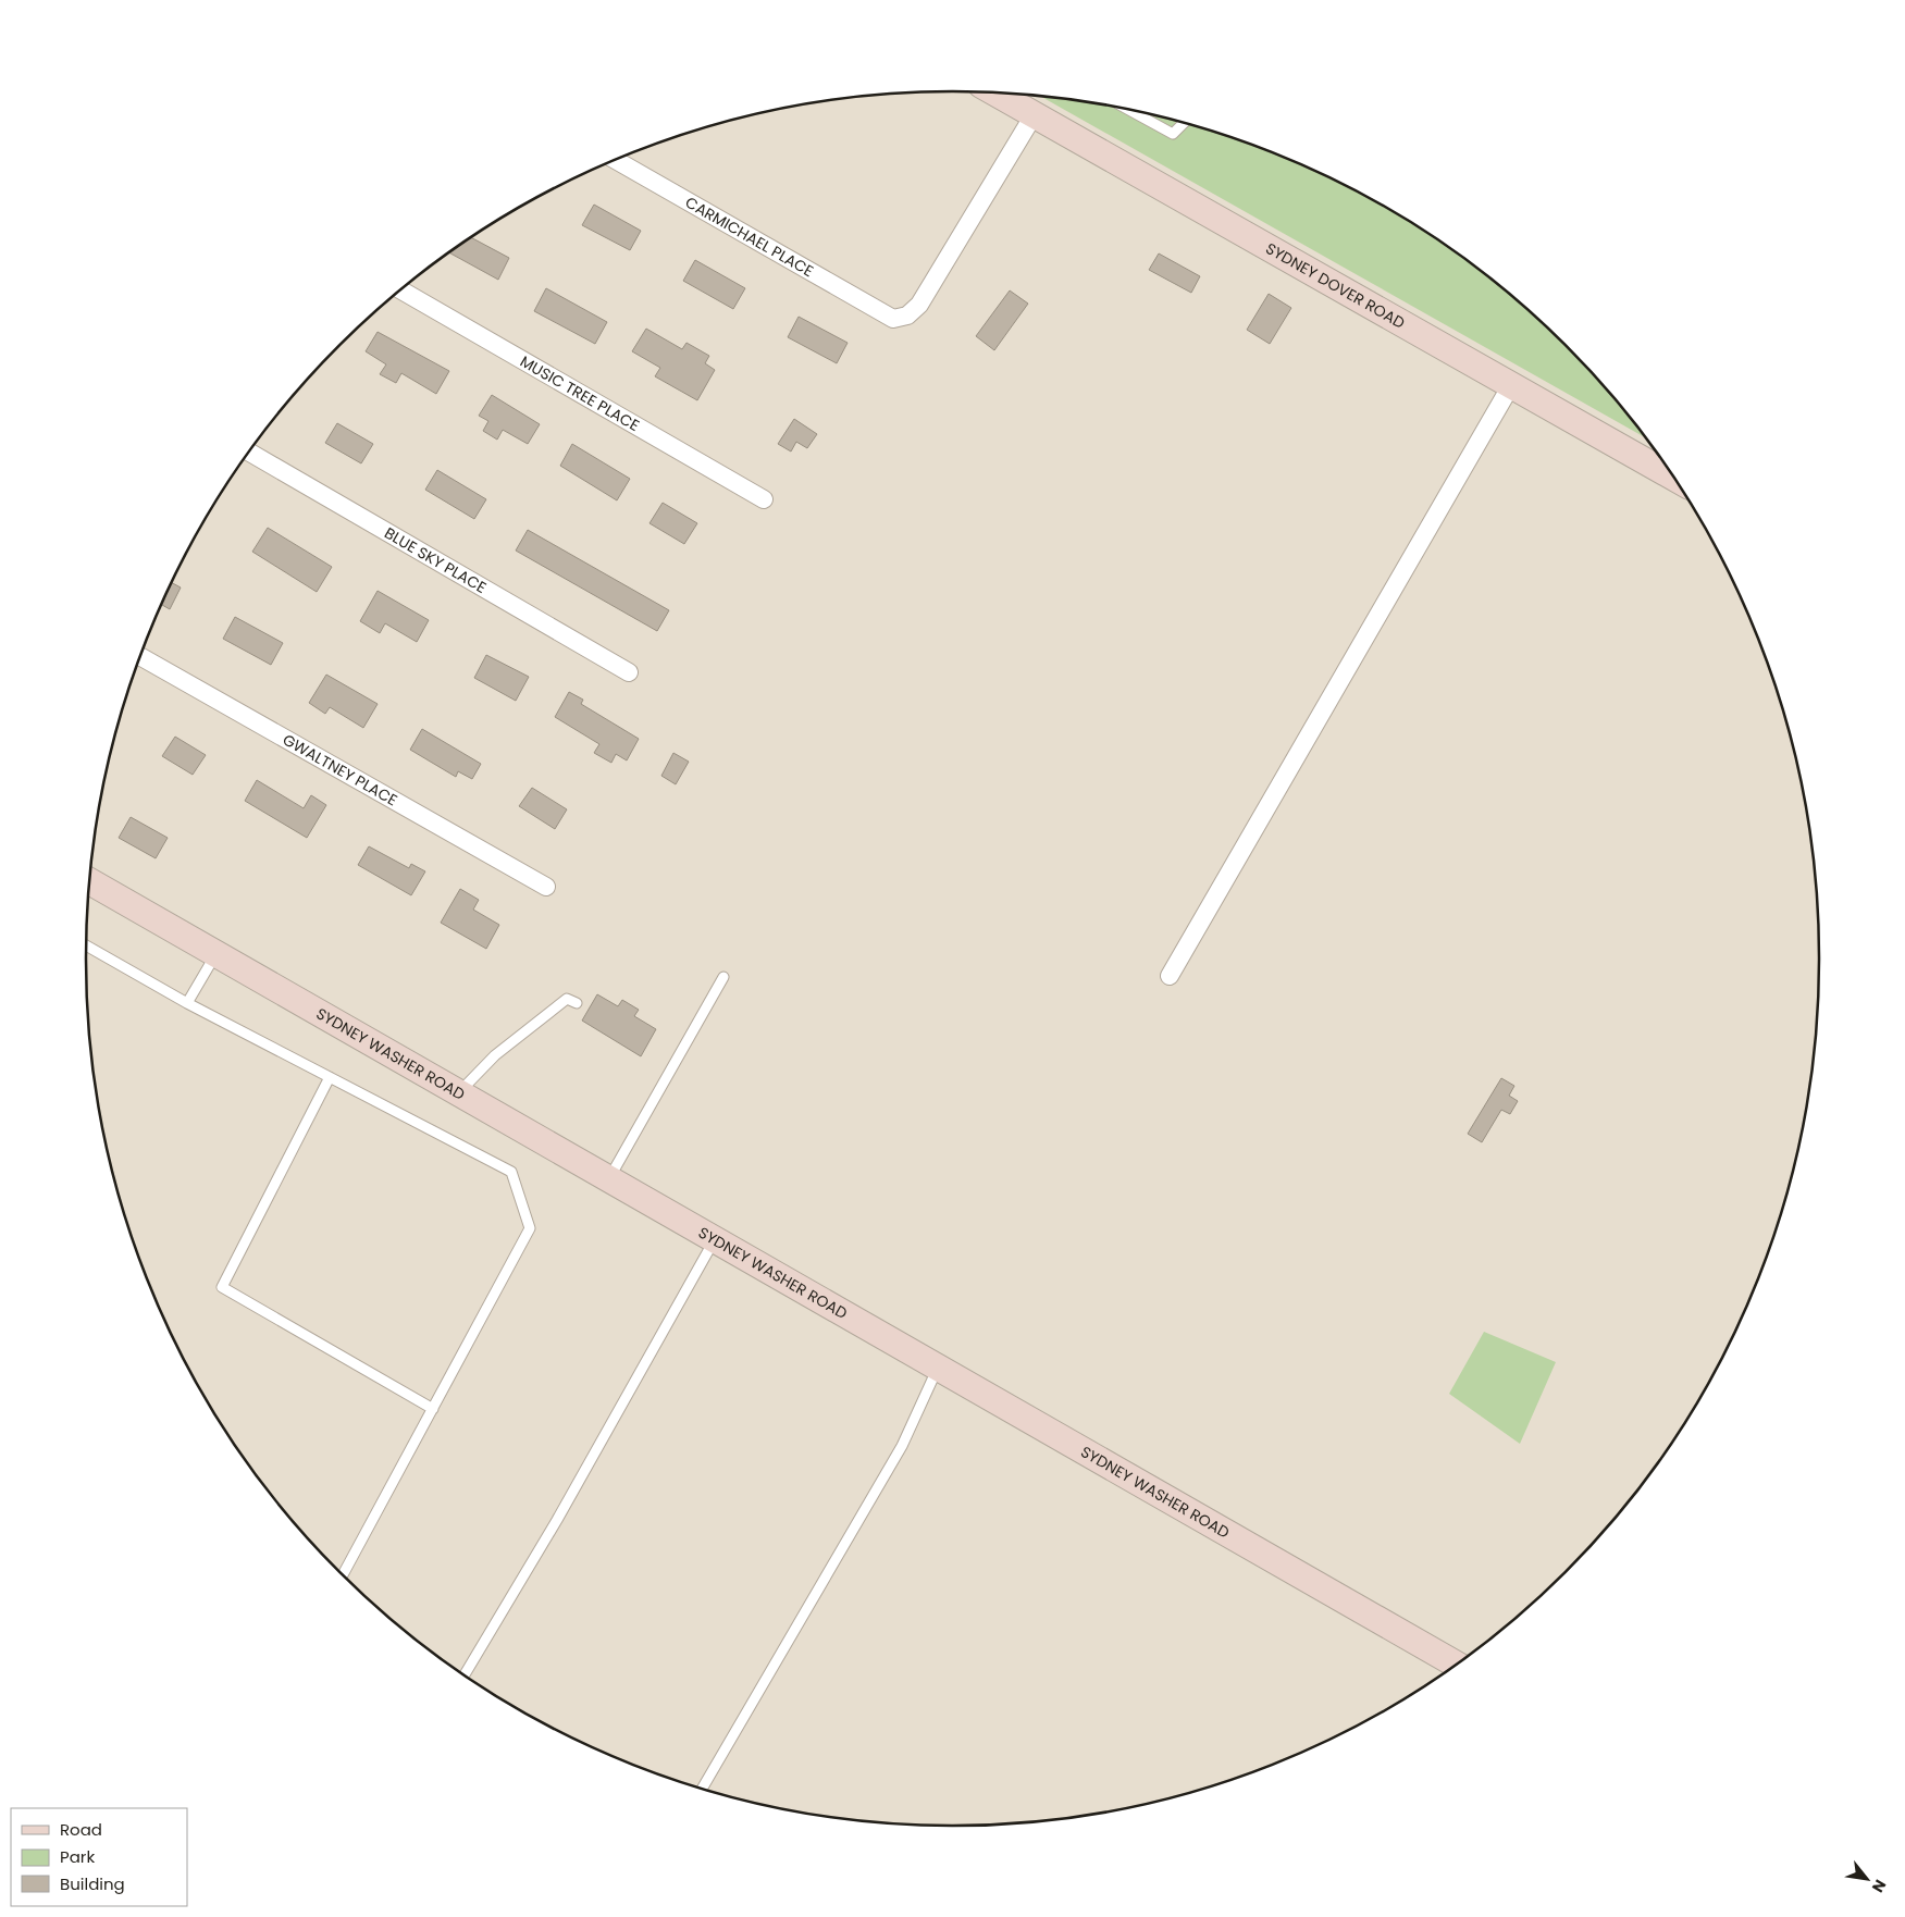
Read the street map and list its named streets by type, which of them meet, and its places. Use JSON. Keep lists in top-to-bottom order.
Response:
{
  "streets": {
    "street": [
      "CARMICHAEL PLACE",
      "SYDNEY DOVER ROAD",
      "MUSIC TREE PLACE",
      "BLUE SKY PLACE",
      "GWALTNEY PLACE",
      "SYDNEY WASHER ROAD"
    ]
  },
  "crossings": [
    ["CARMICHAEL PLACE", "SYDNEY DOVER ROAD"]
  ],
  "legend": ["Road", "Park", "Building"],
  "north": "bottom right"
}
